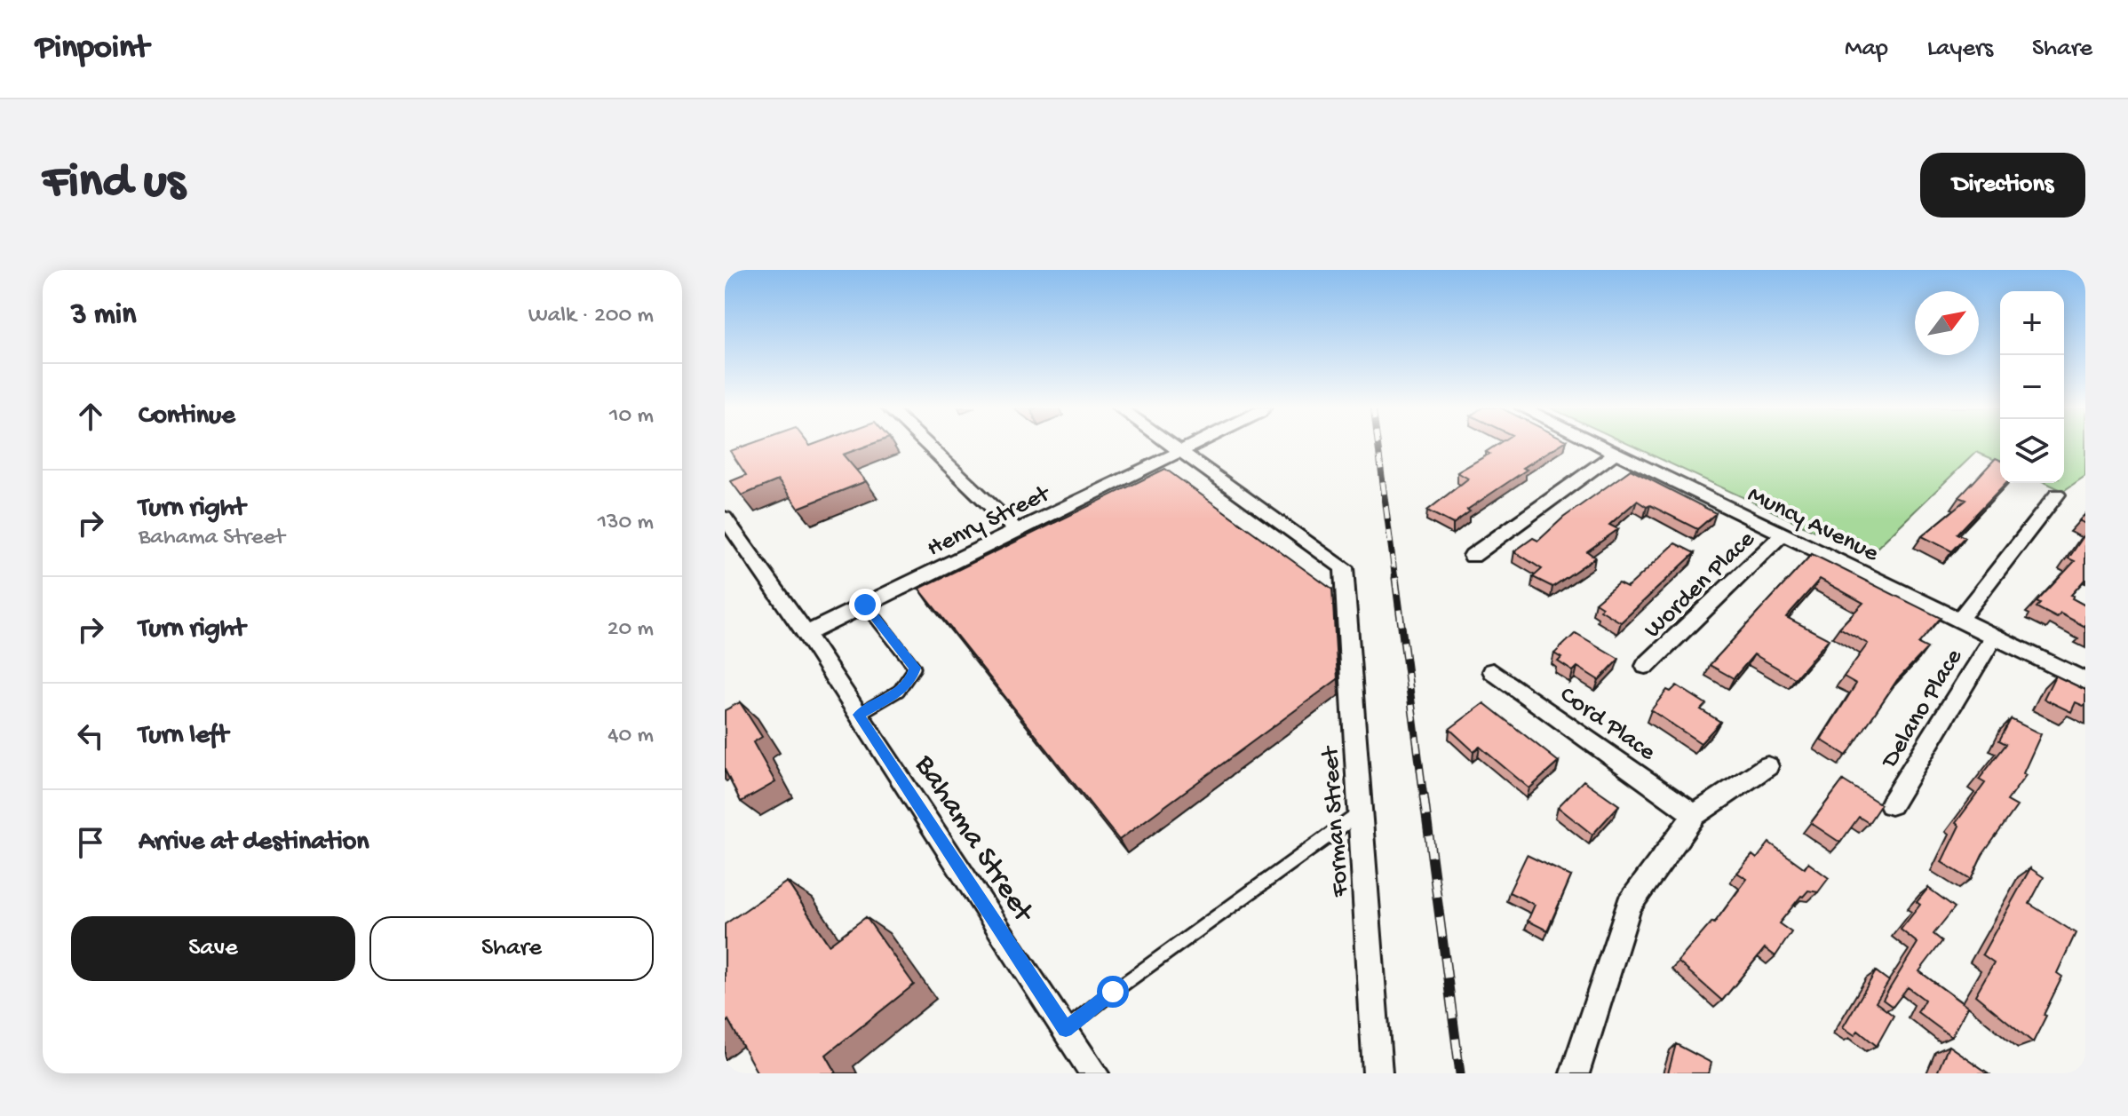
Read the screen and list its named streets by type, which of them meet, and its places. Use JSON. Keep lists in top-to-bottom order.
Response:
{
  "streets": {
    "street": [
      "Henry Street",
      "Muncy Avenue",
      "Worden Place",
      "Delano Place",
      "Cord Place",
      "Forman Street",
      "Bahama Street"
    ]
  },
  "crossings": [
    ["Henry Street", "Forman Street"],
    ["Henry Street", "Bahama Street"],
    ["Muncy Avenue", "Worden Place"],
    ["Muncy Avenue", "Delano Place"]
  ],
  "north": "top right",
  "page": {
    "header": "Pinpoint",
    "nav": ["Map", "Layers", "Share"],
    "buttons": [
      "Directions",
      ["Save", "Share"]
    ],
    "title": "Find us",
    "heading": ["3 min", "Walk · 200 m"],
    "map_buttons": ["+", "−"],
    "list": [
      ["Continue", "10 m"],
      ["Turn right", "Bahama Street", "130 m"],
      ["Turn right", "20 m"],
      ["Turn left", "40 m"],
      "Arrive at destination"
    ]
  }
}
